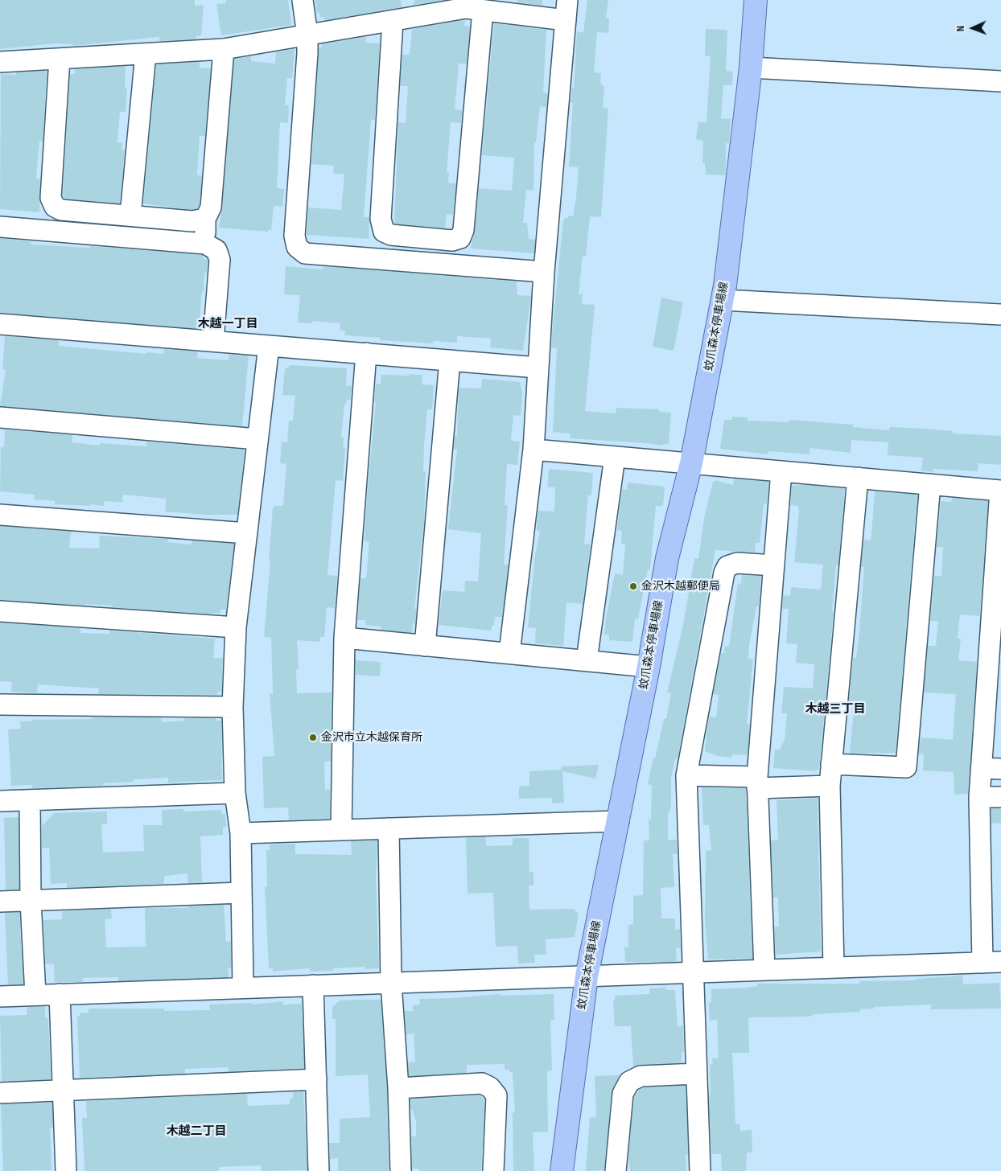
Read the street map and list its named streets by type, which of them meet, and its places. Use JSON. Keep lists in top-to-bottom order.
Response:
{
  "streets": {
    "main road": ["蚊爪森本停車場線"]
  },
  "districts": ["木越一丁目", "木越三丁目", "木越二丁目"],
  "places": ["金沢木越郵便局", "金沢市立木越保育所"],
  "north": "left"
}
